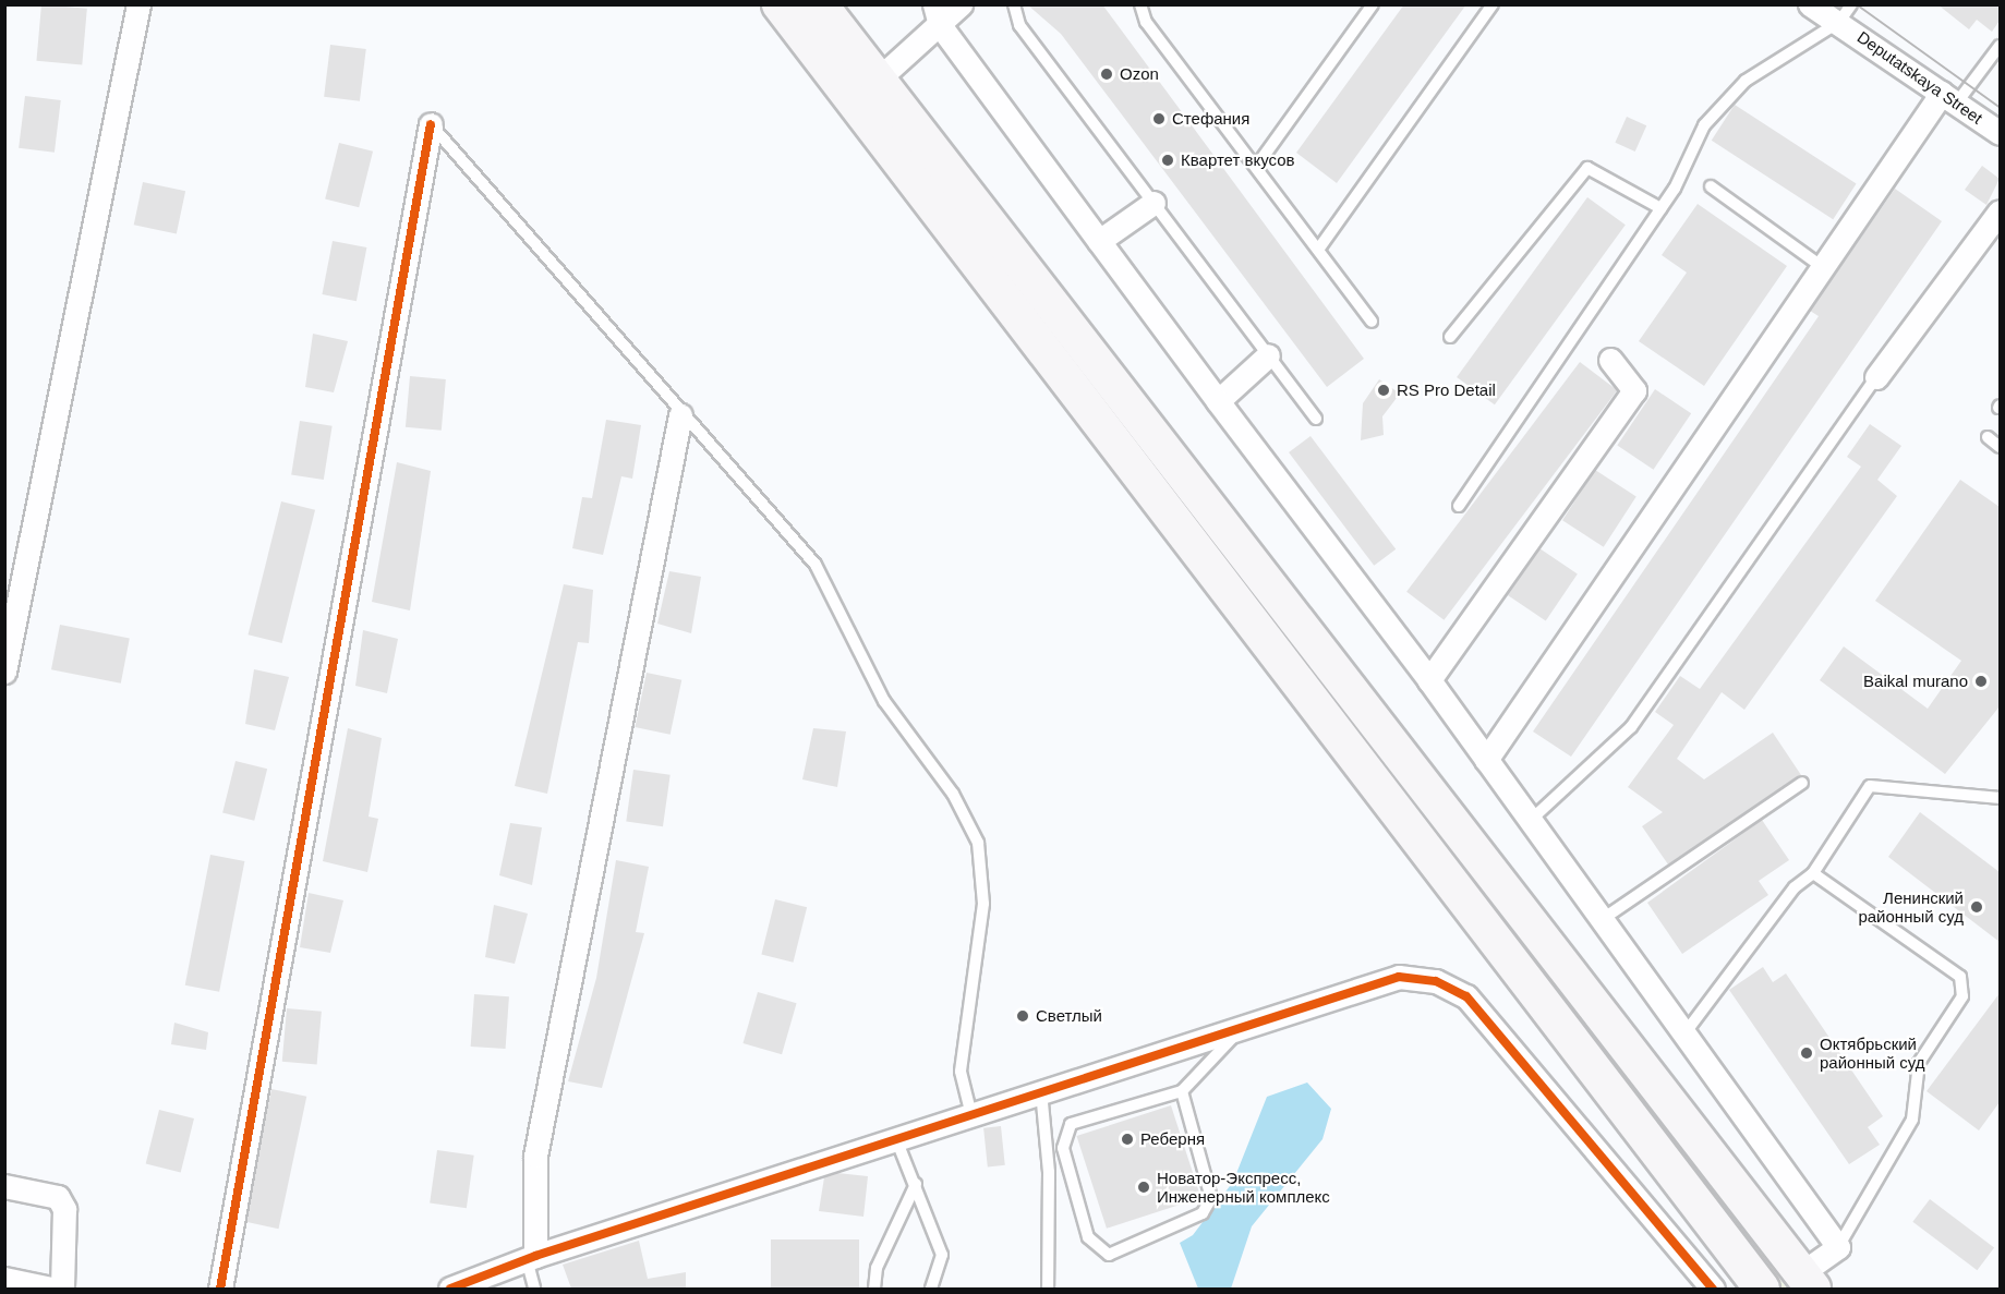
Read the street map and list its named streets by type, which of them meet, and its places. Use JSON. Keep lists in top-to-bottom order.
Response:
{
  "streets": {
    "street": ["Deputatskaya Street"]
  },
  "places": [
    "Ozon",
    "Стефания",
    "Квартет вкусов",
    "RS Pro Detail",
    "Baikal murano",
    "Ленинский районный суд",
    "Светлый",
    "Октябрьский районный суд",
    "Реберня",
    "Новатор-Экспресс, Инженерный комплекс"
  ]
}
